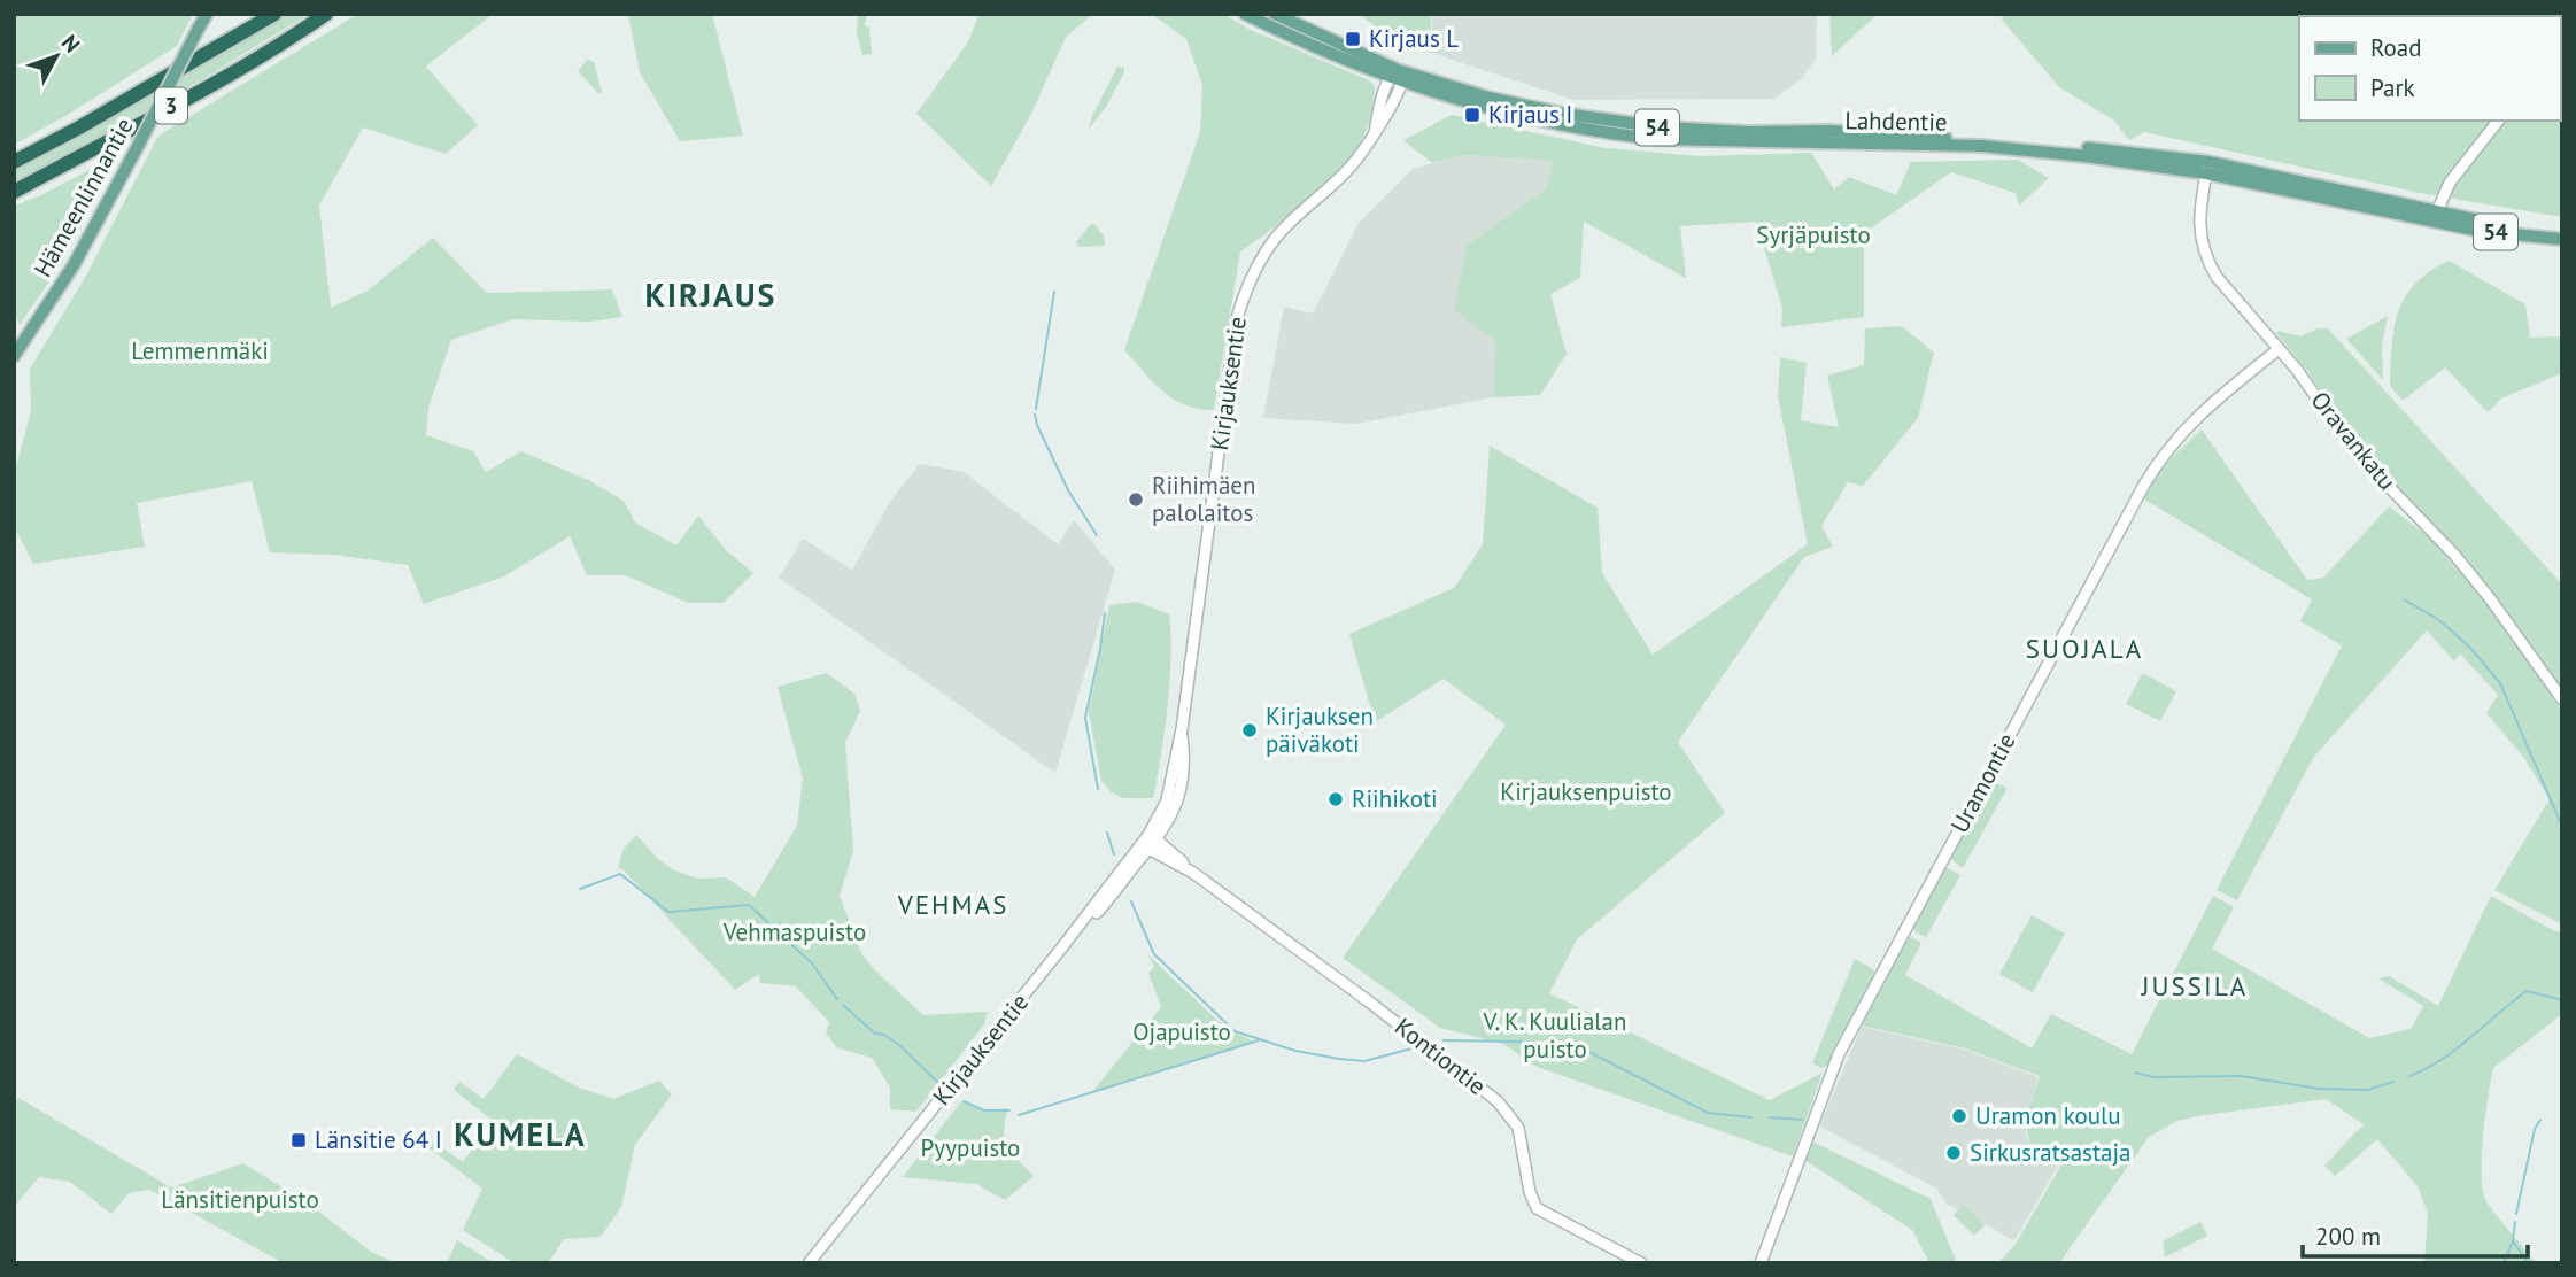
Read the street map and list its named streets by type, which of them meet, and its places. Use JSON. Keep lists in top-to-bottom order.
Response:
{
  "streets": {
    "highway": ["3"],
    "main road": ["Lahdentie", "54", "Hämeenlinnantie"],
    "street": [
      "Kirjauksentie",
      "Oravankatu",
      "Uramontie",
      "Kontiontie"
    ]
  },
  "crossings": [
    ["Lahdentie", "54"],
    ["Lahdentie", "Kirjauksentie"],
    ["Lahdentie", "Oravankatu"],
    ["Kirjauksentie", "Kontiontie"],
    ["Oravankatu", "Uramontie"]
  ],
  "districts": [
    "KIRJAUS",
    "SUOJALA",
    "VEHMAS",
    "JUSSILA",
    "KUMELA"
  ],
  "parks": [
    "Syrjäpuisto",
    "Lemmenmäki",
    "Kirjauksenpuisto",
    "Vehmaspuisto",
    "V. K. Kuulialan puisto",
    "Ojapuisto",
    "Pyypuisto",
    "Länsitienpuisto"
  ],
  "places": {
    "transit": ["Kirjaus L", "Kirjaus I", "Länsitie 64 I"],
    "other": [
      "Riihimäen palolaitos",
      "Kirjauksen päiväkoti",
      "Riihikoti",
      "Uramon koulu",
      "Sirkusratsastaja"
    ]
  },
  "legend": ["Road", "Park"],
  "scale_bar": "200 m",
  "north": "top right"
}
